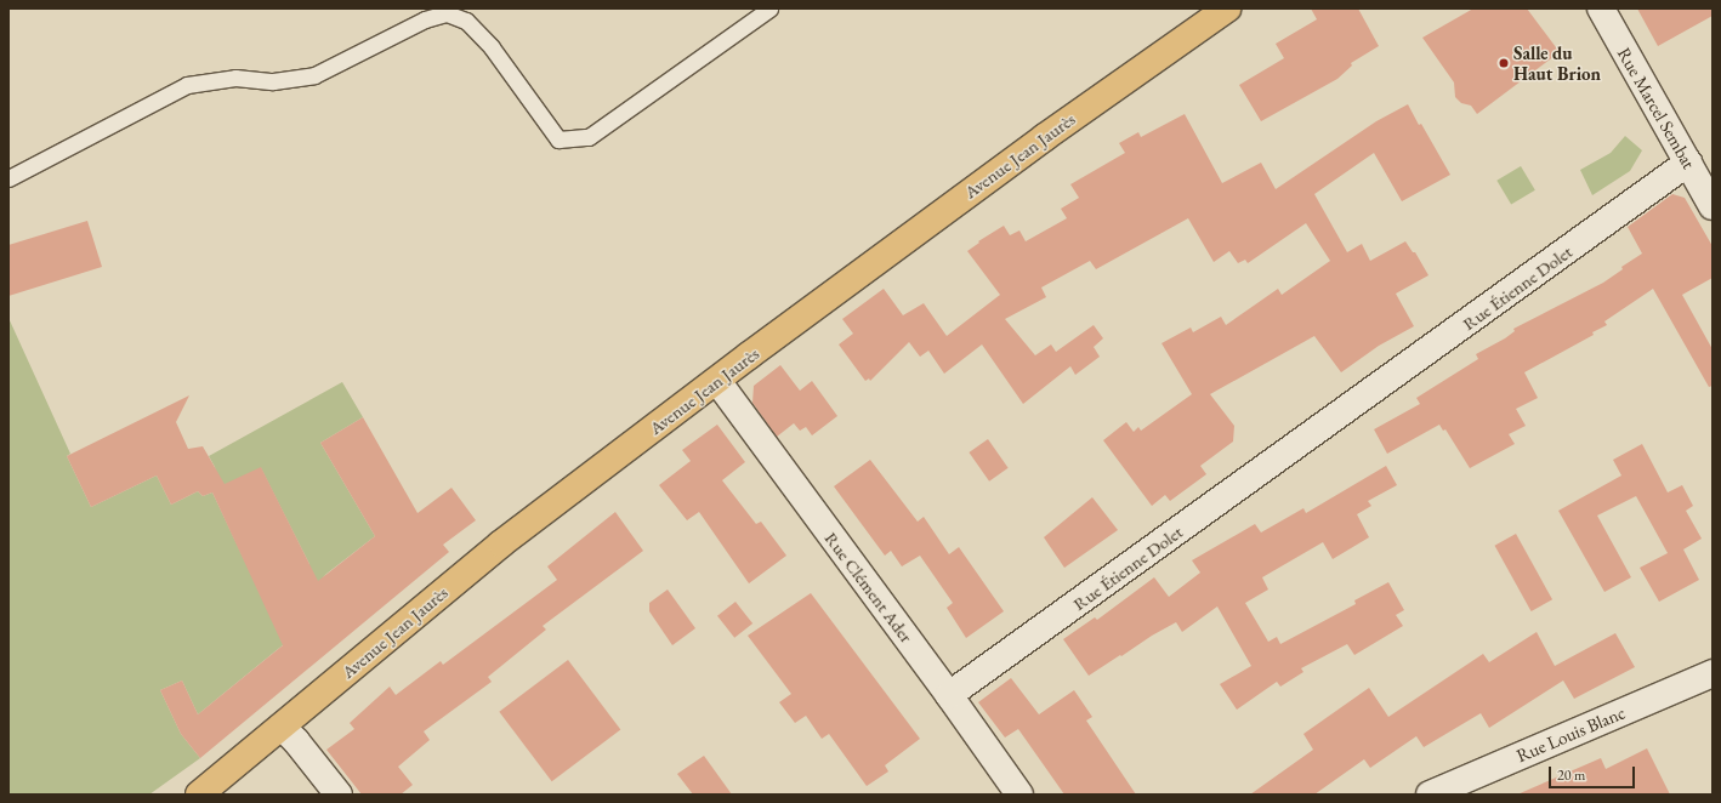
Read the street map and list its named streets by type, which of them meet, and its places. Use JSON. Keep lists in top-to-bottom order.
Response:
{
  "streets": {
    "main road": ["Avenue Jean Jaurès"],
    "street": [
      "Rue Marcel Sembat",
      "Rue Étienne Dolet",
      "Rue Clément Ader",
      "Rue Louis Blanc"
    ]
  },
  "crossings": [
    ["Rue Marcel Sembat", "Rue Étienne Dolet"],
    ["Avenue Jean Jaurès", "Rue Clément Ader"],
    ["Rue Étienne Dolet", "Rue Clément Ader"]
  ],
  "places": ["Salle du Haut Brion"],
  "scale_bar": "20 m"
}
